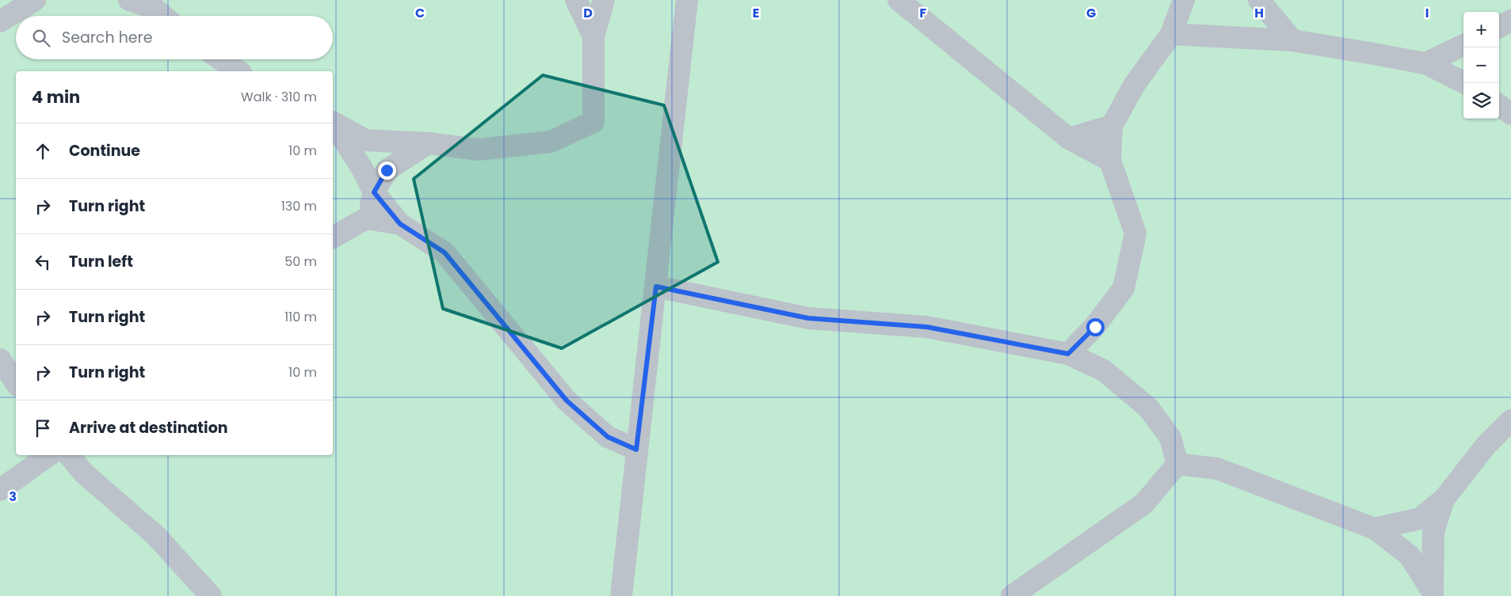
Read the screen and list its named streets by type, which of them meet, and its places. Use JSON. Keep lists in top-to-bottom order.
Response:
{
  "page": {
    "map_buttons": ["+", "−"],
    "search": "Search here",
    "heading": ["4 min", "Walk · 310 m"],
    "list": [
      ["Continue", "10 m"],
      ["Turn right", "130 m"],
      ["Turn left", "50 m"],
      ["Turn right", "110 m"],
      ["Turn right", "10 m"],
      "Arrive at destination"
    ]
  },
  "grid": {
    "columns": [
      "C",
      "D",
      "E",
      "F",
      "G",
      "H",
      "I"
    ],
    "rows": ["3"]
  }
}
